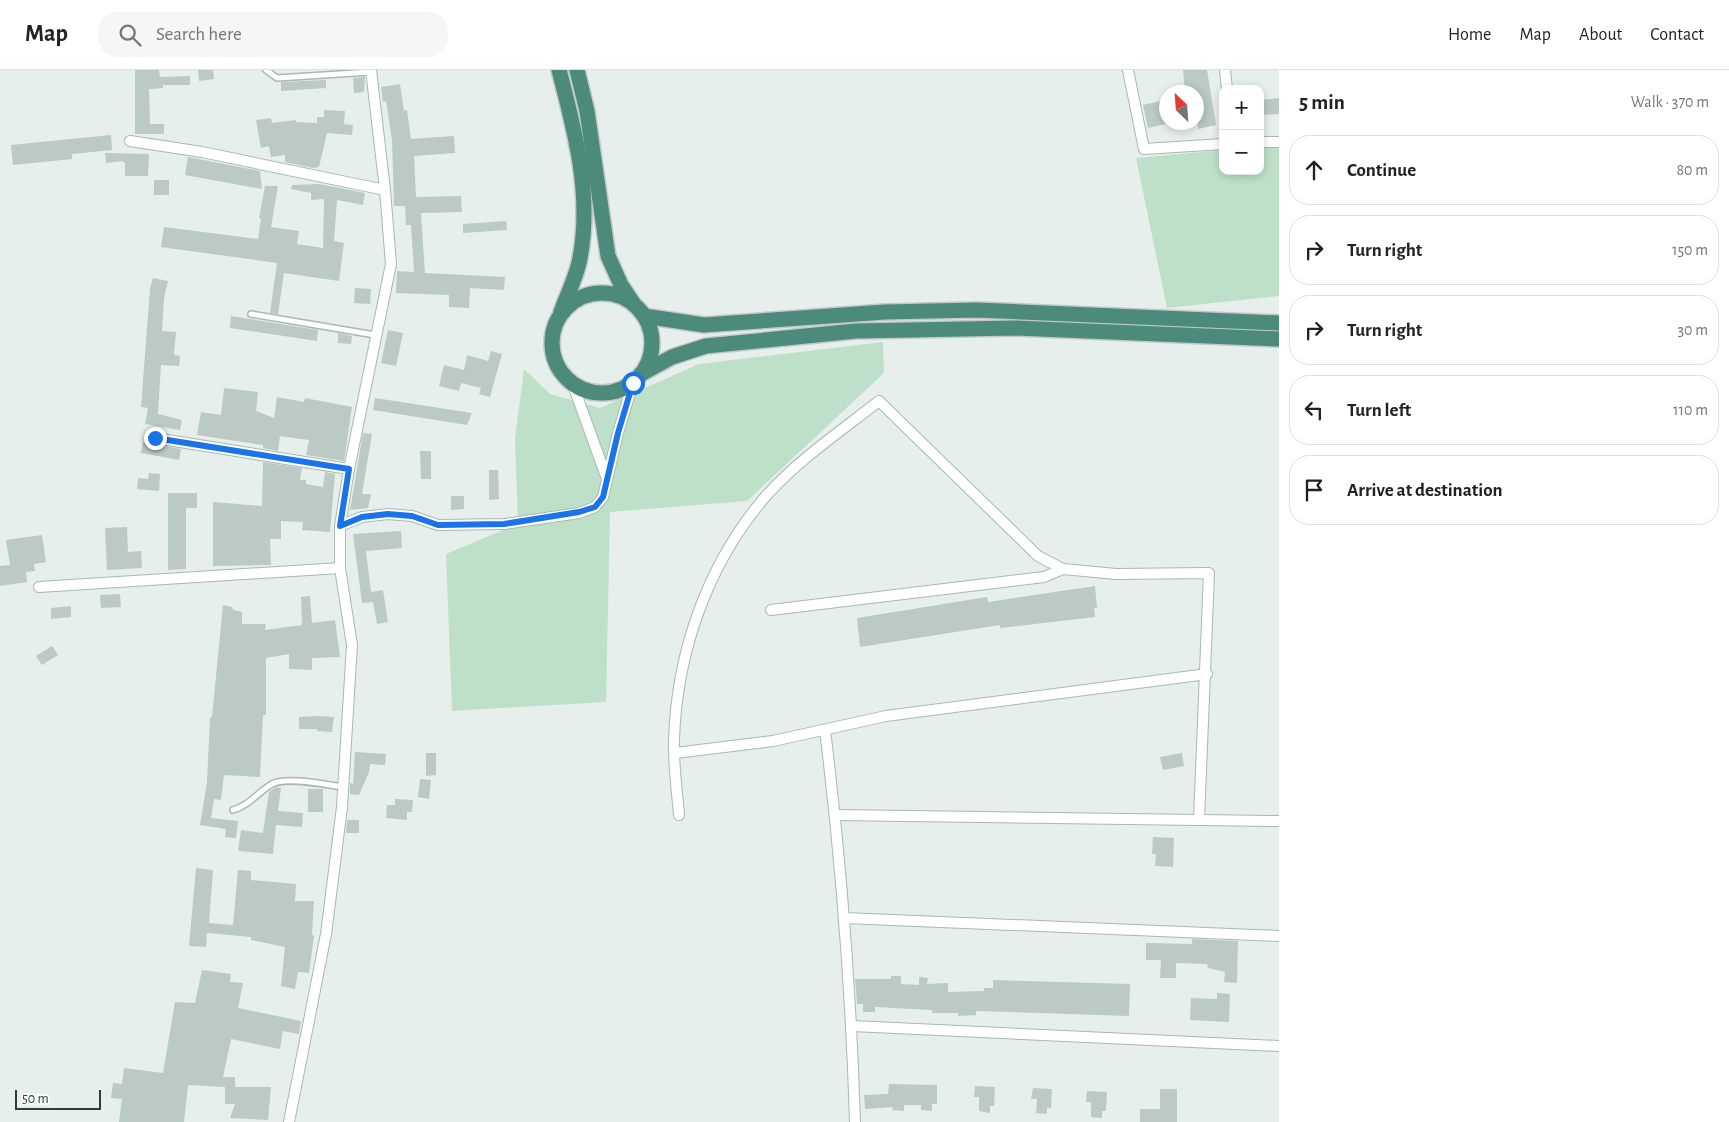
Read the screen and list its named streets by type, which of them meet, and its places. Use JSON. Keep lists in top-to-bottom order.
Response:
{
  "scale_bar": "50 m",
  "north": "top left",
  "page": {
    "header": "Map",
    "search": "Search here",
    "nav": [
      "Home",
      "Map",
      "About",
      "Contact"
    ],
    "heading": ["5 min", "Walk · 370 m"],
    "map_buttons": ["+", "−"],
    "list": [
      ["Continue", "80 m"],
      ["Turn right", "150 m"],
      ["Turn right", "30 m"],
      ["Turn left", "110 m"],
      "Arrive at destination"
    ],
    "scale": "50 m"
  }
}
